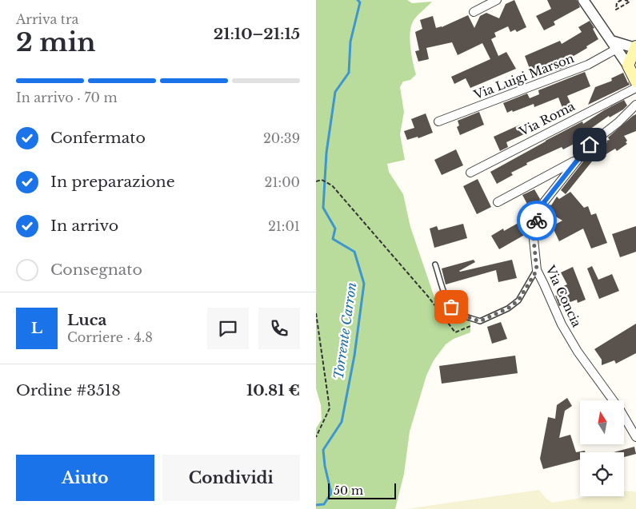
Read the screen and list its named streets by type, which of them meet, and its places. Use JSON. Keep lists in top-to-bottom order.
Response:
{
  "streets": {
    "street": ["Via Luigi Marson", "Via Roma", "Via Concia"]
  },
  "water": ["Torrente Carron"],
  "scale_bar": "50 m",
  "north": "top",
  "page": {
    "heading": ["2 min", "Arriva tra", "21:10–21:15"],
    "panel": [
      "Luca",
      "Corriere · 4.8",
      "Ordine #3518",
      "10.81 €"
    ],
    "bar": "In arrivo · 70 m",
    "list": [
      ["Confermato", "20:39"],
      ["In preparazione", "21:00"],
      ["In arrivo", "21:01"],
      "Consegnato"
    ],
    "round": "L",
    "buttons": ["Aiuto", "Condividi"],
    "scale": "50 m"
  }
}
